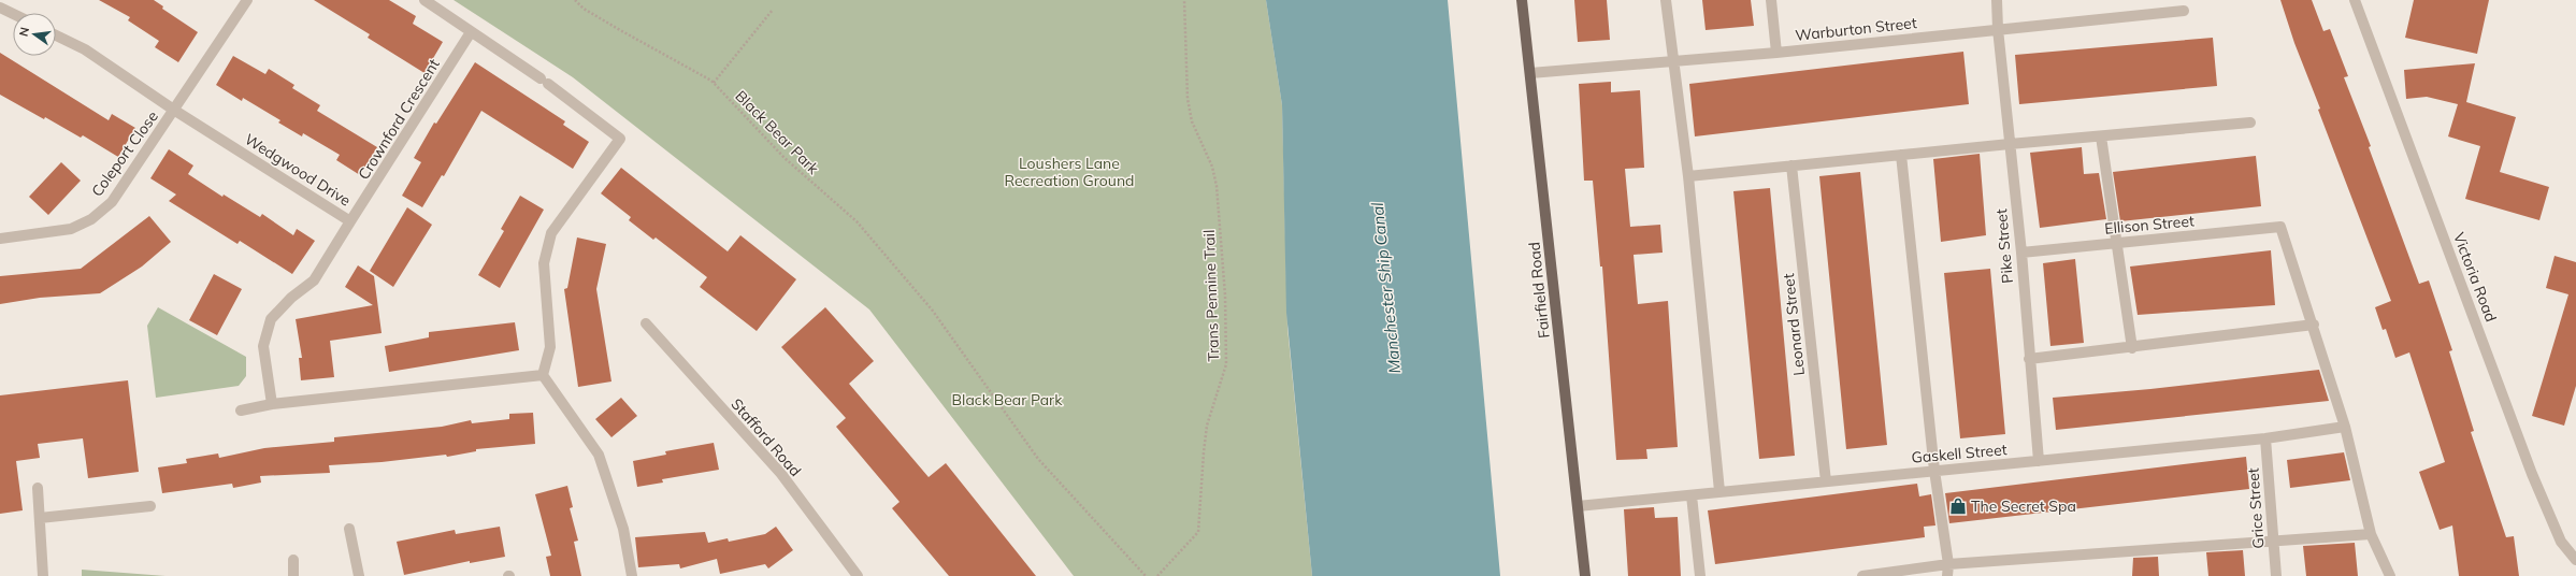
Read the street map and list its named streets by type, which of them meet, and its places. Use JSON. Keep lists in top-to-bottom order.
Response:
{
  "streets": {
    "main road": ["Fairfield Road"],
    "street": [
      "Warburton Street",
      "Crownford Crescent",
      "Coleport Close",
      "Wedgwood Drive",
      "Ellison Street",
      "Pike Street",
      "Victoria Road",
      "Leonard Street",
      "Stafford Road",
      "Gaskell Street",
      "Grice Street"
    ],
    "path": ["Black Bear Park", "Trans Pennine Trail"]
  },
  "crossings": [
    ["Warburton Street", "Pike Street"],
    ["Warburton Street", "Fairfield Road"],
    ["Crownford Crescent", "Wedgwood Drive"],
    ["Coleport Close", "Wedgwood Drive"],
    ["Ellison Street", "Pike Street"],
    ["Pike Street", "Gaskell Street"],
    ["Fairfield Road", "Gaskell Street"],
    ["Leonard Street", "Gaskell Street"],
    ["Gaskell Street", "Grice Street"]
  ],
  "water": ["Manchester Ship Canal"],
  "parks": ["Loushers Lane Recreation Ground", "Black Bear Park"],
  "places": {
    "shop": ["The Secret Spa"]
  },
  "north": "left"
}
